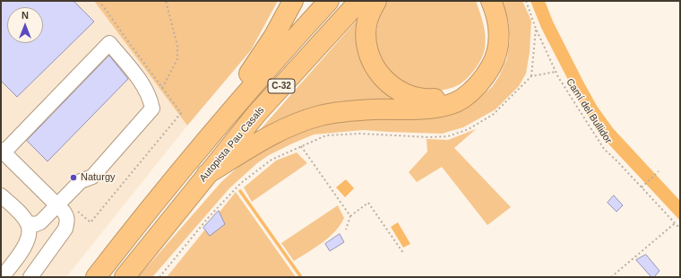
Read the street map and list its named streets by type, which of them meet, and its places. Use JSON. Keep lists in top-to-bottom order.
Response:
{
  "streets": {
    "highway": ["C-32", "Autopista Pau Casals"],
    "path": ["Camí del Bullidor"]
  },
  "places": ["Naturgy"],
  "north": "top"
}
